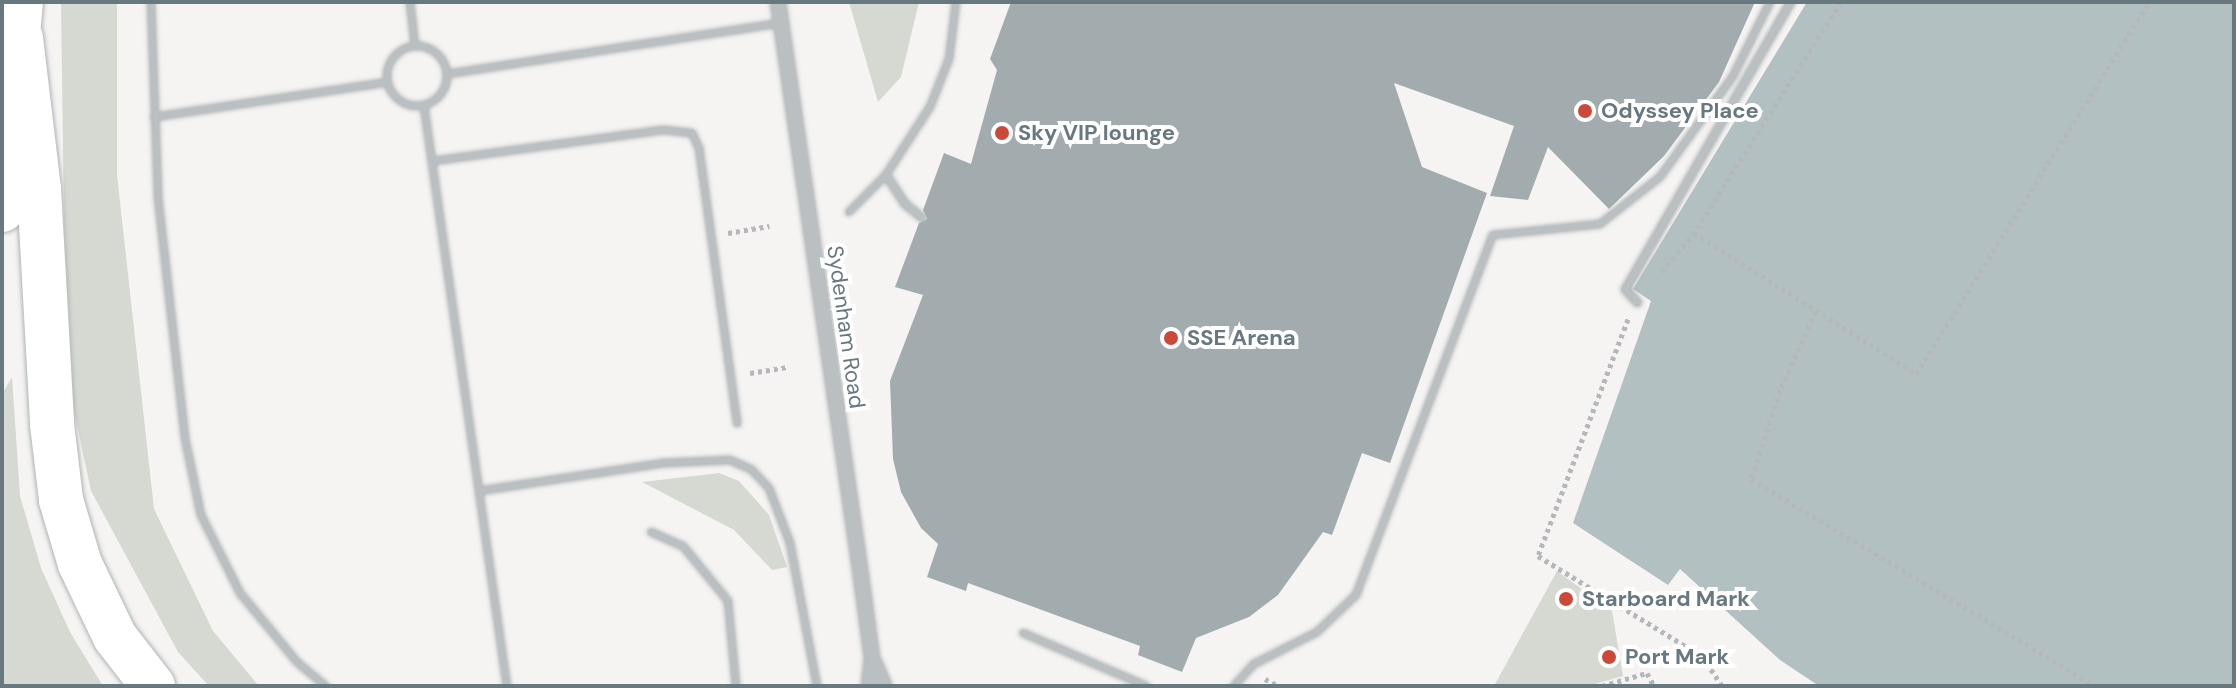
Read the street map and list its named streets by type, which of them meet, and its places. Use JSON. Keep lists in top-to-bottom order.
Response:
{
  "streets": {
    "street": ["Sydenham Road"]
  },
  "places": [
    "Odyssey Place",
    "Sky VIP lounge",
    "SSE Arena",
    "Starboard Mark",
    "Port Mark"
  ]
}
